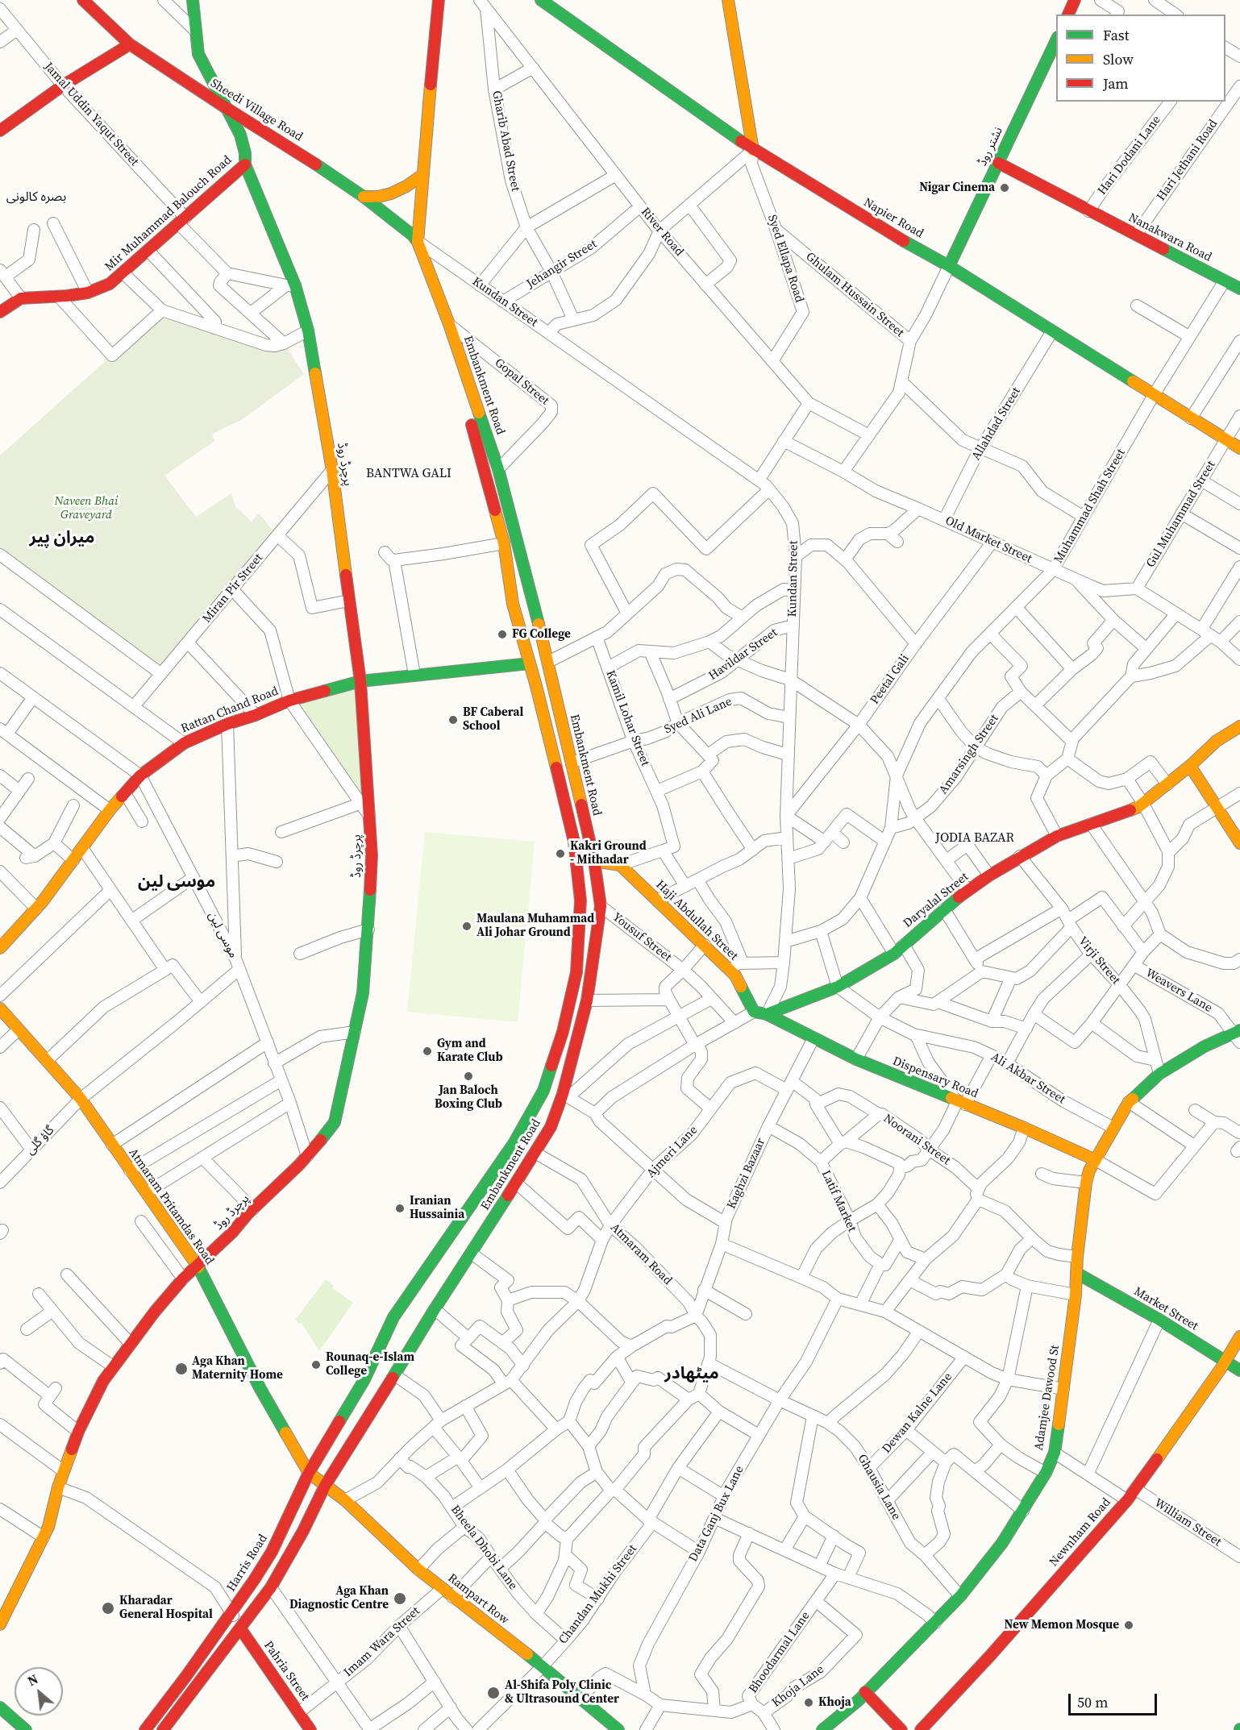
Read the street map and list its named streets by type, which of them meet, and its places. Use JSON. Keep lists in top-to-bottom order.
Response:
{
  "streets": {
    "street": [
      "Sheedi Village Road",
      "Jamal Uddin Yaqut Street",
      "Gharib Abad Street",
      "نشتر روڈ",
      "Hari Dodani Lane",
      "Hari Jethani Road",
      "Mir Muhammad Balouch Road",
      "Napier Road",
      "River Road",
      "Nanakwara Road",
      "Syed Ellapa Road",
      "Jehangir Street",
      "Ghulam Hussain Street",
      "Kundan Street",
      "Gopal Street",
      "Embankment Road",
      "Allahdad Street",
      "پرچرڈ روڈ",
      "Muhammad Shah Street",
      "Gul Muhammad Street",
      "Old Market Street",
      "Miran Pir Street",
      "Havildar Street",
      "Peetal Gali",
      "Rattan Chand Road",
      "Syed Ali Lane",
      "Kamil Lohar Street",
      "Amarsingh Street",
      "Daryalal Street",
      "Haji Abdullah Street",
      "موسی لین",
      "Yousuf Street",
      "Virji Street",
      "Weavers Lane",
      "Dispensary Road",
      "Ali Akbar Street",
      "Noorani Street",
      "گاؤ گلی",
      "Ajmeri Lane",
      "Kaghzi Bazaar",
      "Latif Market",
      "Atmaram Pritamdas Road",
      "Atmaram Road",
      "Market Street",
      "Adamjee Dawood St",
      "Dewan Kalne Lane",
      "Ghausia Lane",
      "Data Ganj Bux Lane",
      "William Street",
      "Newnham Road",
      "Bheela Dhobi Lane",
      "Harris Road",
      "Chandan Mukhi Street",
      "Rampart Row",
      "Imam Wara Street",
      "Bhoodarmal Lane",
      "Pahria Street",
      "Khoja Lane"
    ]
  },
  "crossings": [
    ["Sheedi Village Road", "Kundan Street"],
    ["Sheedi Village Road", "Embankment Road"],
    ["Sheedi Village Road", "پرچرڈ روڈ"],
    ["Jamal Uddin Yaqut Street", "Mir Muhammad Balouch Road"],
    ["Gharib Abad Street", "River Road"],
    ["Gharib Abad Street", "Jehangir Street"],
    ["نشتر روڈ", "Napier Road"],
    ["نشتر روڈ", "Nanakwara Road"],
    ["Hari Dodani Lane", "Nanakwara Road"],
    ["Hari Jethani Road", "Nanakwara Road"],
    ["Mir Muhammad Balouch Road", "پرچرڈ روڈ"],
    ["Napier Road", "Syed Ellapa Road"],
    ["Napier Road", "Allahdad Street"],
    ["Napier Road", "Muhammad Shah Street"],
    ["Napier Road", "Gul Muhammad Street"],
    ["River Road", "Syed Ellapa Road"],
    ["River Road", "Jehangir Street"],
    ["Nanakwara Road", "Muhammad Shah Street"],
    ["Syed Ellapa Road", "Ghulam Hussain Street"],
    ["Jehangir Street", "Kundan Street"],
    ["Kundan Street", "Embankment Road"],
    ["Kundan Street", "Muhammad Shah Street"],
    ["Kundan Street", "Havildar Street"],
    ["Kundan Street", "Peetal Gali"],
    ["Kundan Street", "Syed Ali Lane"],
    ["Kundan Street", "Daryalal Street"],
    ["Kundan Street", "Dispensary Road"],
    ["Gopal Street", "Embankment Road"],
    ["Embankment Road", "Rattan Chand Road"],
    ["Embankment Road", "Syed Ali Lane"],
    ["Embankment Road", "Yousuf Street"],
    ["Embankment Road", "Atmaram Pritamdas Road"],
    ["Embankment Road", "Atmaram Road"],
    ["Embankment Road", "Harris Road"],
    ["Embankment Road", "Rampart Row"],
    ["Allahdad Street", "Old Market Street"],
    ["پرچرڈ روڈ", "Miran Pir Street"],
    ["پرچرڈ روڈ", "Rattan Chand Road"],
    ["پرچرڈ روڈ", "موسی لین"],
    ["پرچرڈ روڈ", "Atmaram Pritamdas Road"],
    ["Muhammad Shah Street", "Old Market Street"],
    ["Muhammad Shah Street", "Amarsingh Street"],
    ["Gul Muhammad Street", "Old Market Street"],
    ["Old Market Street", "Peetal Gali"],
    ["Rattan Chand Road", "موسی لین"],
    ["Syed Ali Lane", "Kamil Lohar Street"],
    ["Daryalal Street", "Virji Street"],
    ["Daryalal Street", "Dispensary Road"],
    ["Daryalal Street", "Ali Akbar Street"],
    ["موسی لین", "گاؤ گلی"],
    ["Dispensary Road", "Kaghzi Bazaar"],
    ["Dispensary Road", "Adamjee Dawood St"],
    ["Noorani Street", "Adamjee Dawood St"],
    ["گاؤ گلی", "Atmaram Pritamdas Road"],
    ["Ajmeri Lane", "Kaghzi Bazaar"],
    ["Ajmeri Lane", "Atmaram Road"],
    ["Kaghzi Bazaar", "Latif Market"],
    ["Kaghzi Bazaar", "Atmaram Road"],
    ["Atmaram Pritamdas Road", "Harris Road"],
    ["Atmaram Pritamdas Road", "Rampart Row"],
    ["Atmaram Road", "Ghausia Lane"],
    ["Market Street", "Adamjee Dawood St"],
    ["Market Street", "Newnham Road"],
    ["Adamjee Dawood St", "Ghausia Lane"],
    ["Dewan Kalne Lane", "Ghausia Lane"],
    ["Ghausia Lane", "Data Ganj Bux Lane"],
    ["William Street", "Newnham Road"],
    ["Bheela Dhobi Lane", "Chandan Mukhi Street"],
    ["Chandan Mukhi Street", "Rampart Row"],
    ["Rampart Row", "Imam Wara Street"],
    ["Imam Wara Street", "Pahria Street"],
    ["Bhoodarmal Lane", "Khoja Lane"]
  ],
  "districts": [
    "بصرہ کالونی",
    "BANTWA GALI",
    "میران پیر",
    "JODIA BAZAR",
    "موسی لین",
    "میٹھادر"
  ],
  "parks": ["Naveen Bhai Graveyard"],
  "places": [
    "Nigar Cinema",
    "FG College",
    "BF Caberal School",
    "Kakri Ground - Mithadar",
    "Maulana Muhammad Ali Johar Ground",
    "Gym and Karate Club",
    "Jan Baloch Boxing Club",
    "Iranian Hussainia",
    "Rounaq-e-Islam College",
    "Aga Khan Maternity Home",
    "Aga Khan Diagnostic Centre",
    "Kharadar General Hospital",
    "New Memon Mosque",
    "Al-Shifa Poly Clinic & Ultrasound Center",
    "Khoja"
  ],
  "legend": ["Fast", "Slow", "Jam"],
  "scale_bar": "50 m",
  "north": "top left"
}
